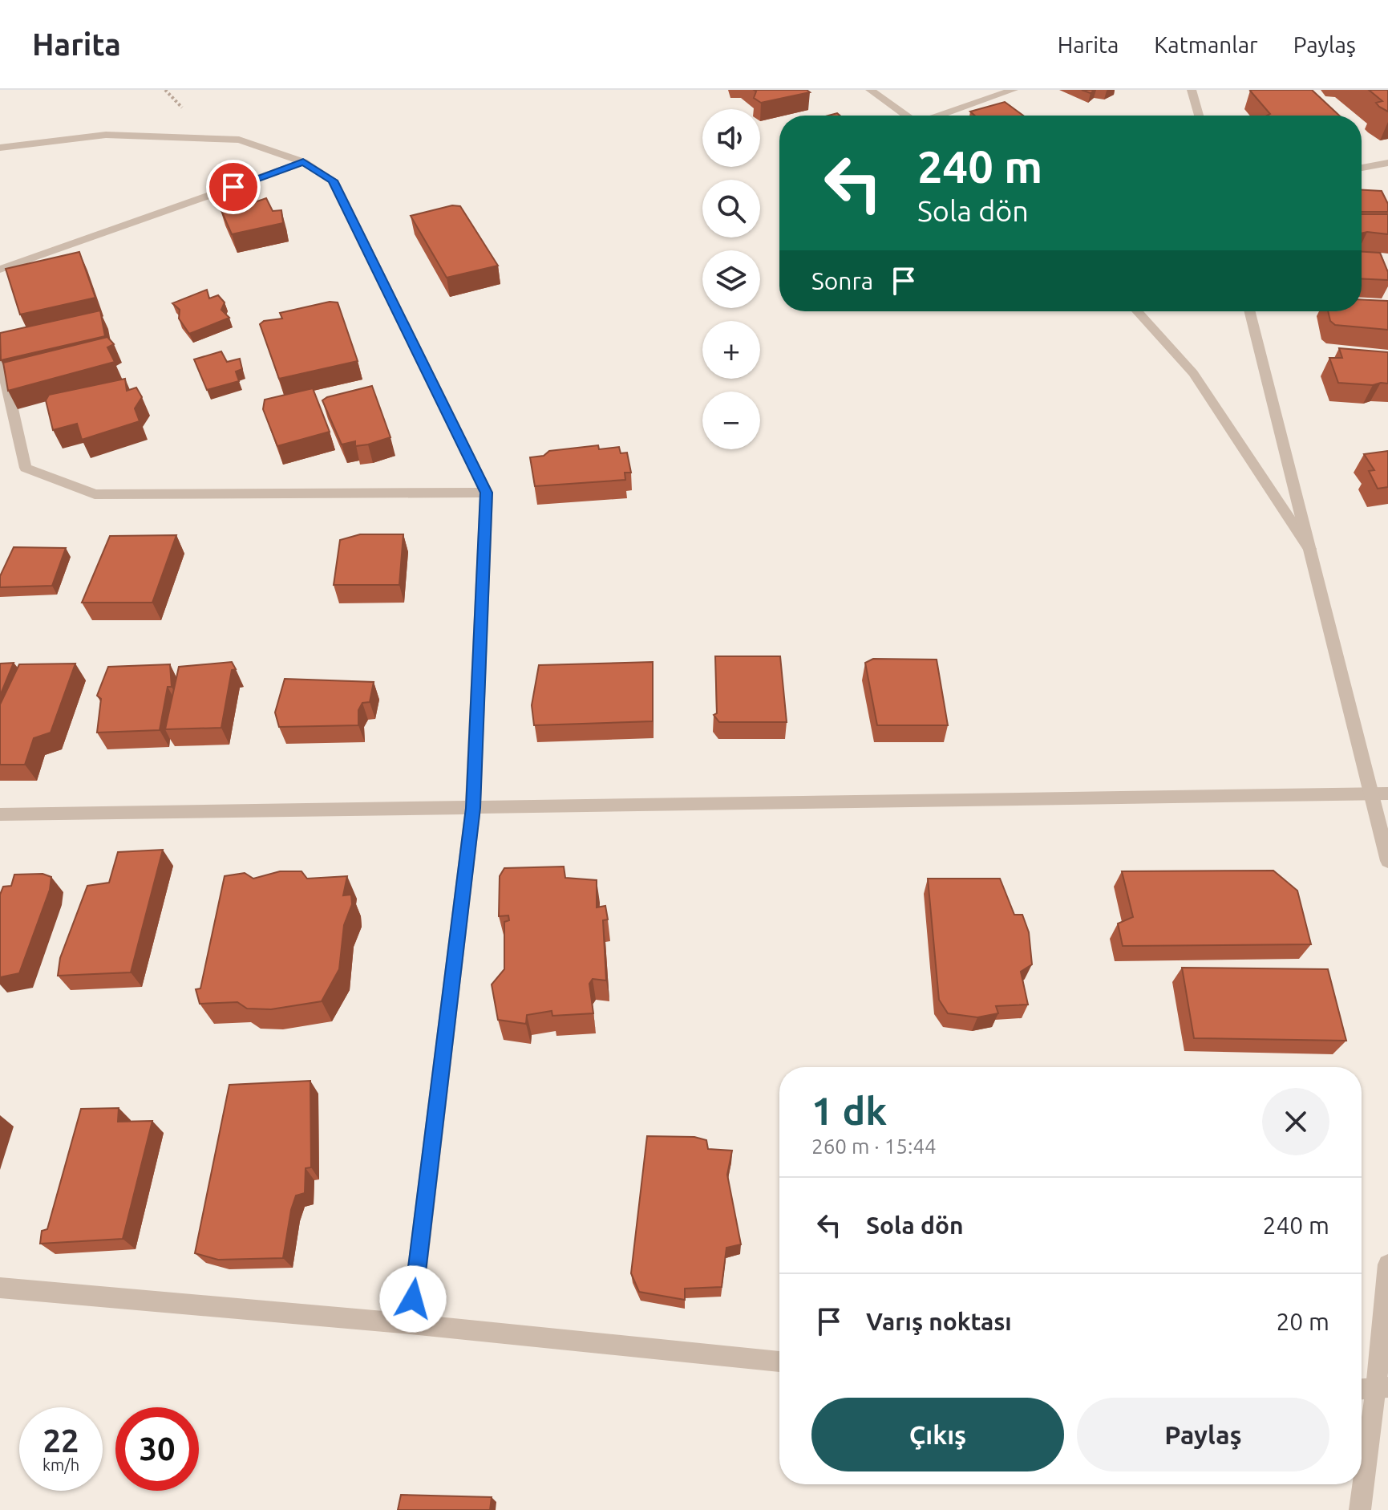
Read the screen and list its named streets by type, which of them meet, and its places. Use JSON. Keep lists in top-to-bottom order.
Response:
{
  "page": {
    "header": "Harita",
    "nav": ["Harita", "Katmanlar", "Paylaş"],
    "map_buttons": ["+", "−"],
    "turn": ["240 m", "Sola dön"],
    "then": "Sonra",
    "heading": ["1 dk", "260 m · 15:44"],
    "list": [
      {
        "name": "Sola dön",
        "value": "240 m"
      },
      {
        "name": "Varış noktası",
        "value": "20 m"
      }
    ],
    "buttons": ["Çıkış", "Paylaş"],
    "speed": "22 km/h",
    "limit": "30"
  }
}
